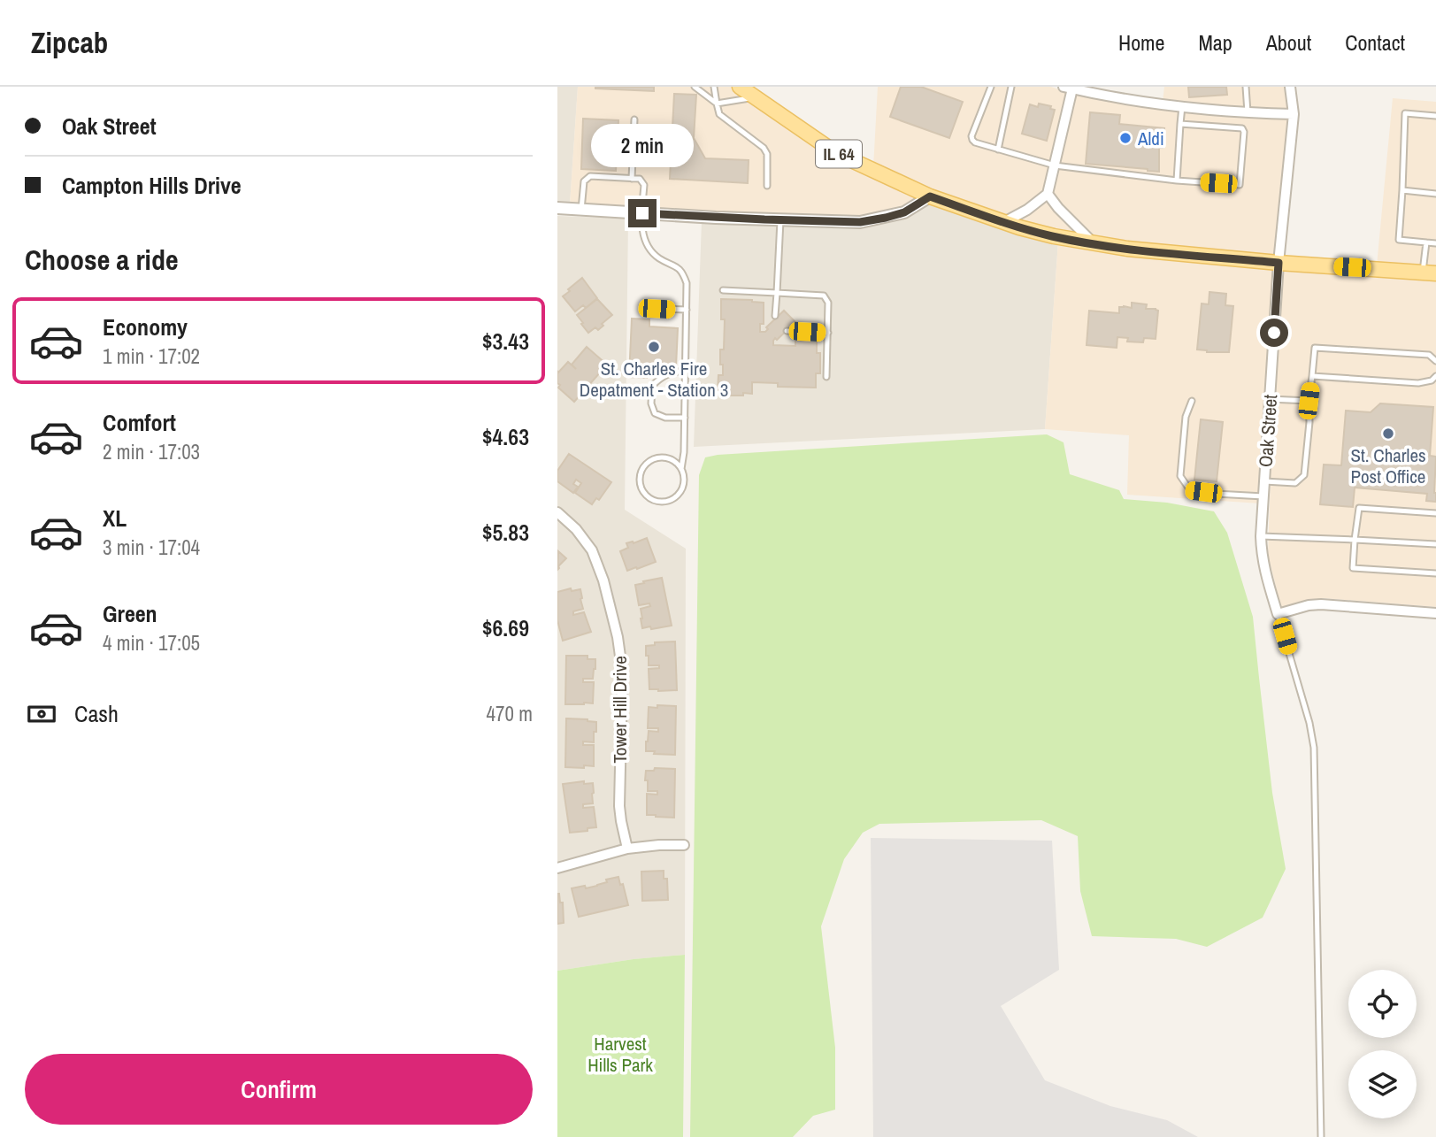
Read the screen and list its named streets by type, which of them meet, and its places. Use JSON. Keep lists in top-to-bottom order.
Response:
{
  "streets": {
    "main road": ["IL 64"],
    "street": ["Oak Street", "Tower Hill Drive"]
  },
  "crossings": [
    ["IL 64", "Oak Street"]
  ],
  "parks": ["Harvest Hills Park"],
  "places": ["Aldi", "St. Charles Fire Depatment - Station 3", "St. Charles Post Office"],
  "page": {
    "header": "Zipcab",
    "nav": [
      "Home",
      "Map",
      "About",
      "Contact"
    ],
    "banner": ["Oak Street", "Campton Hills Drive"],
    "bubble": "2 min",
    "heading": "Choose a ride",
    "list": [
      {
        "name": "Economy",
        "note": "1 min · 17:02",
        "value": "$3.43"
      },
      {
        "name": "Comfort",
        "note": "2 min · 17:03",
        "value": "$4.63"
      },
      {
        "name": "XL",
        "note": "3 min · 17:04",
        "value": "$5.83"
      },
      {
        "name": "Green",
        "note": "4 min · 17:05",
        "value": "$6.69"
      }
    ],
    "pay": ["Cash", "470 m"],
    "buttons": "Confirm"
  }
}
